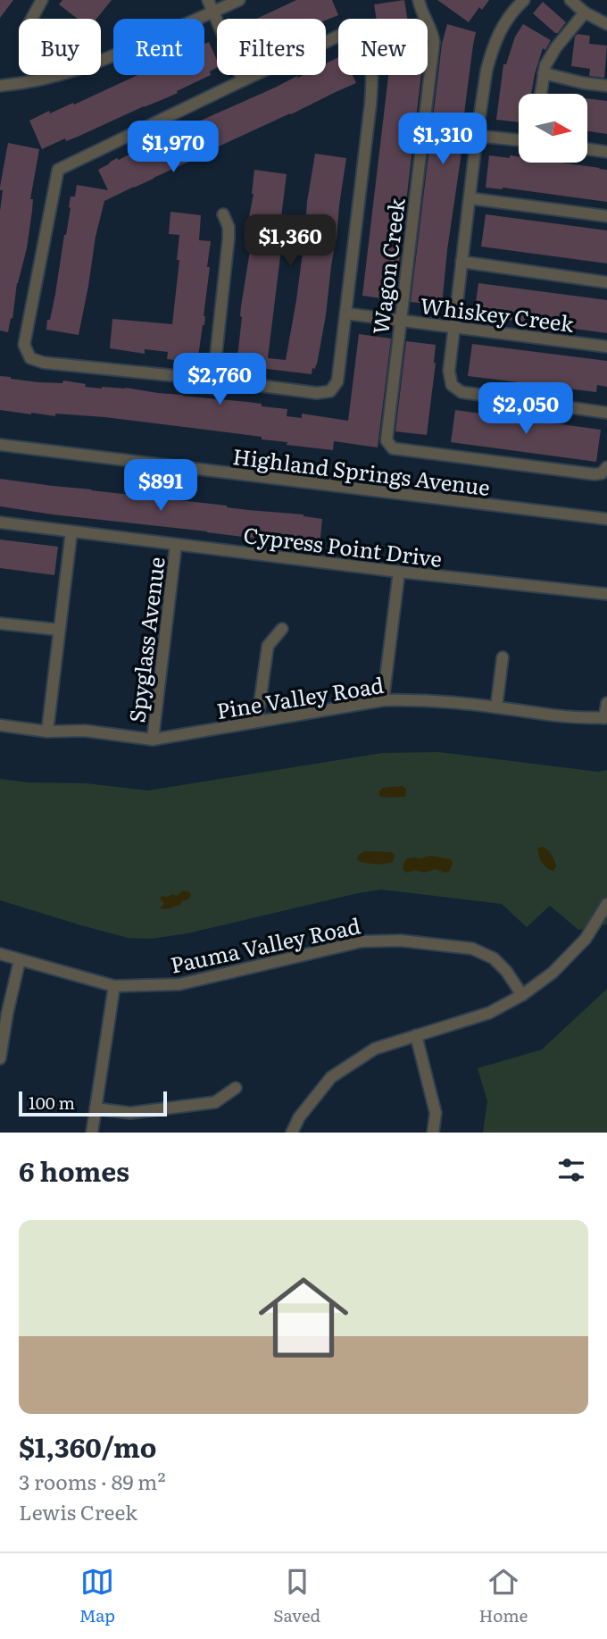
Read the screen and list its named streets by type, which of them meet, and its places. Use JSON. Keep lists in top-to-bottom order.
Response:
{
  "streets": {
    "street": [
      "Wagon Creek",
      "Whiskey Creek",
      "Highland Springs Avenue",
      "Cypress Point Drive",
      "Spyglass Avenue",
      "Pine Valley Road",
      "Pauma Valley Road"
    ]
  },
  "crossings": [
    ["Wagon Creek", "Whiskey Creek"],
    ["Cypress Point Drive", "Spyglass Avenue"],
    ["Spyglass Avenue", "Pine Valley Road"]
  ],
  "scale_bar": "100 m",
  "north": "right",
  "page": {
    "chip": [
      "Buy",
      "Rent",
      "Filters",
      "New"
    ],
    "price": [
      "$1,310",
      "$1,970",
      "$1,360",
      "$2,760",
      "$2,050",
      "$891"
    ],
    "scale": "100 m",
    "heading": "6 homes",
    "list": [
      {
        "name": "$1,360/mo",
        "note": "3 rooms · 89 m² · Lewis Creek"
      }
    ],
    "tabs": ["Map", "Saved", "Home"]
  }
}
